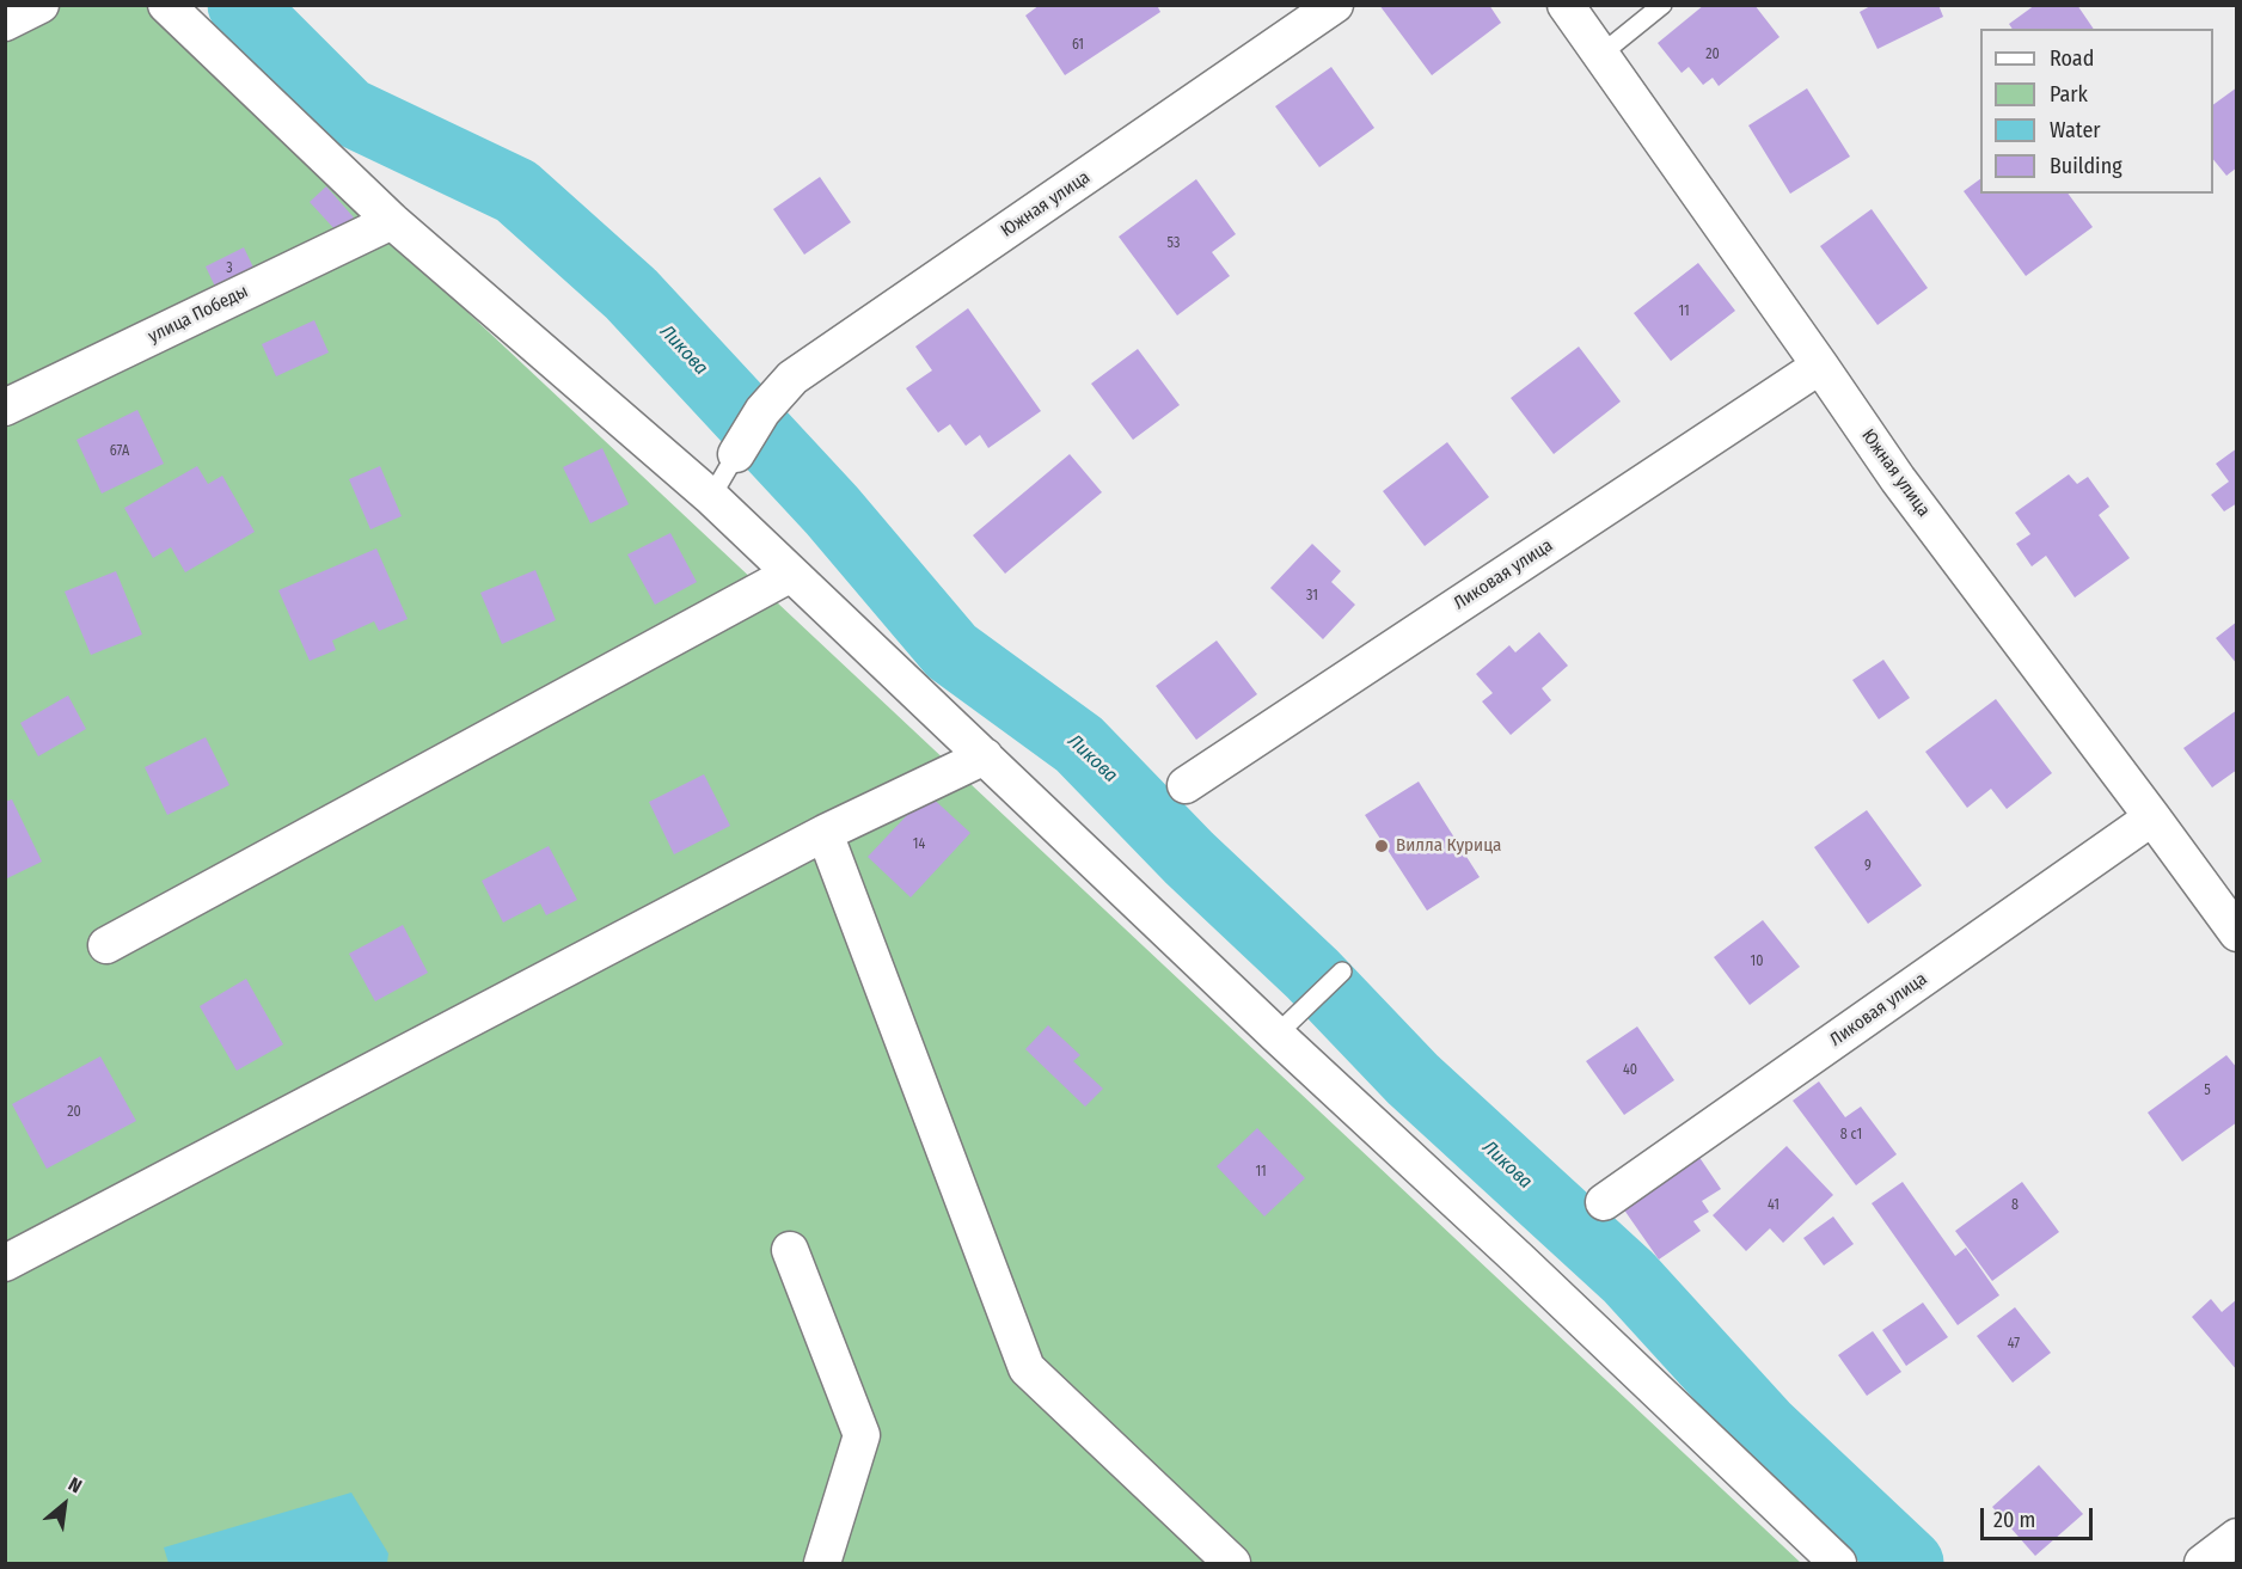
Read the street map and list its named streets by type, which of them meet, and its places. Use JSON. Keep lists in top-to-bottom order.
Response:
{
  "streets": {
    "street": ["Южная улица", "улица Победы", "Ликовая улица"]
  },
  "crossings": [
    ["Южная улица", "Ликовая улица"]
  ],
  "water": ["Ликова"],
  "places": ["Вилла Курица"],
  "house_numbers": [
    "61",
    "20",
    "53",
    "3",
    "11",
    "67А",
    "31",
    "14",
    "9",
    "10",
    "40",
    "5",
    "20",
    "8 с1",
    "11",
    "41",
    "8",
    "47"
  ],
  "legend": [
    "Road",
    "Park",
    "Water",
    "Building"
  ],
  "scale_bar": "20 m",
  "north": "top right"
}
